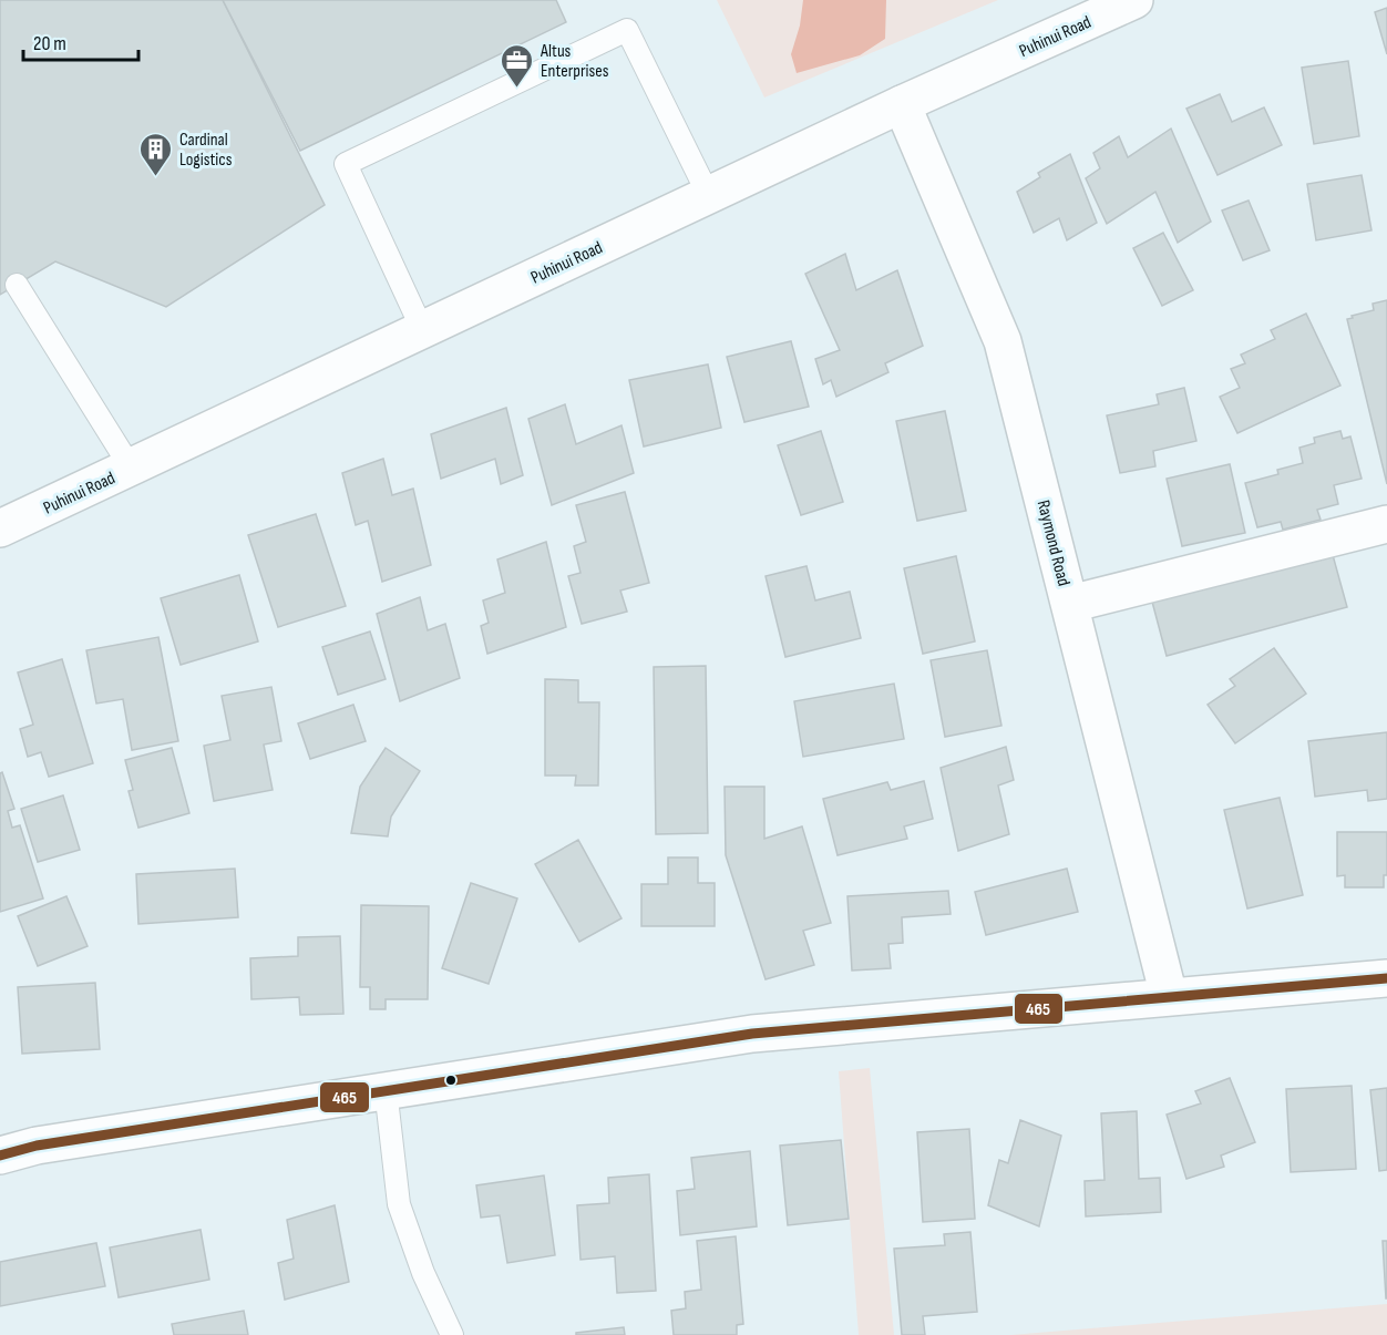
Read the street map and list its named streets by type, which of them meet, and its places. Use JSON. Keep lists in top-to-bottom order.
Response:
{
  "streets": {
    "street": ["Puhinui Road", "Raymond Road"]
  },
  "crossings": [
    ["Puhinui Road", "Raymond Road"]
  ],
  "places": {
    "office": ["Altus Enterprises"],
    "building": ["Cardinal Logistics"]
  },
  "lines": ["transit line 465"],
  "scale_bar": "20 m"
}
